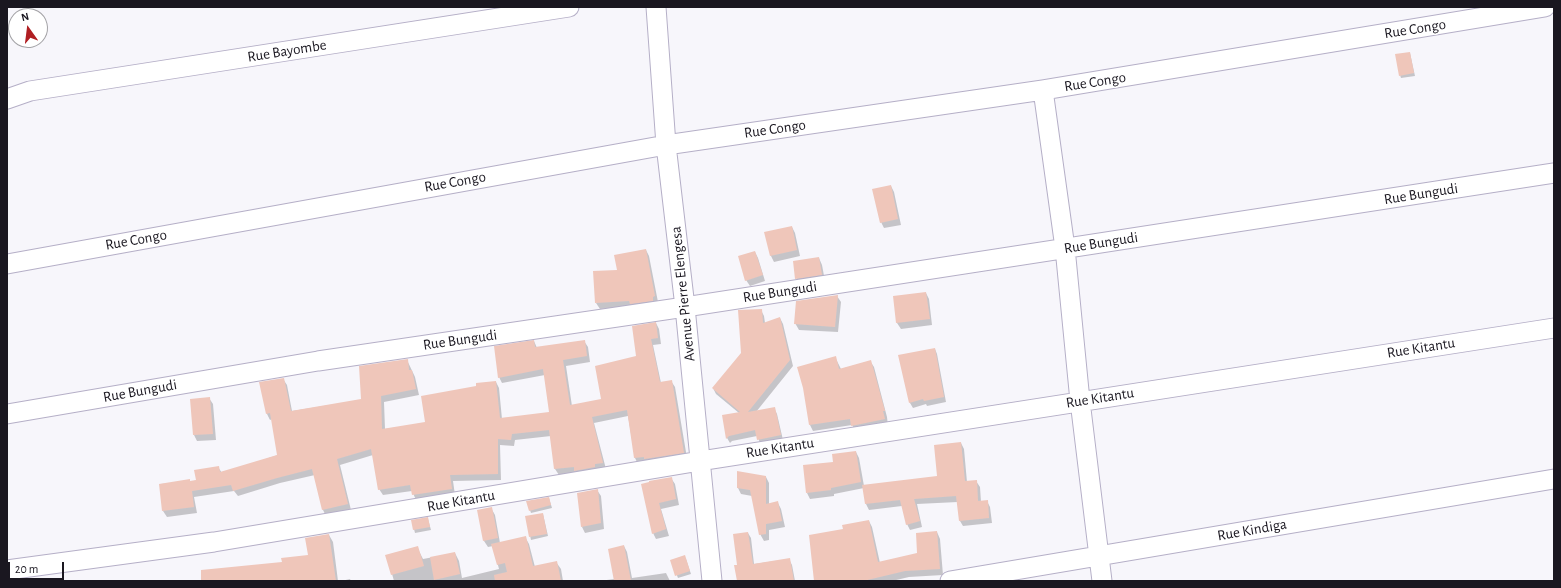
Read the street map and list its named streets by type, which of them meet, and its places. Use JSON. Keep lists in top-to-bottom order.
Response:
{
  "streets": {
    "street": [
      "Rue Congo",
      "Rue Bayombe",
      "Rue Bungudi",
      "Avenue Pierre Elengesa",
      "Rue Kitantu",
      "Rue Kindiga"
    ]
  },
  "crossings": [
    ["Rue Congo", "Avenue Pierre Elengesa"],
    ["Rue Bungudi", "Avenue Pierre Elengesa"],
    ["Avenue Pierre Elengesa", "Rue Kitantu"]
  ],
  "scale_bar": "20 m",
  "north": "top"
}
